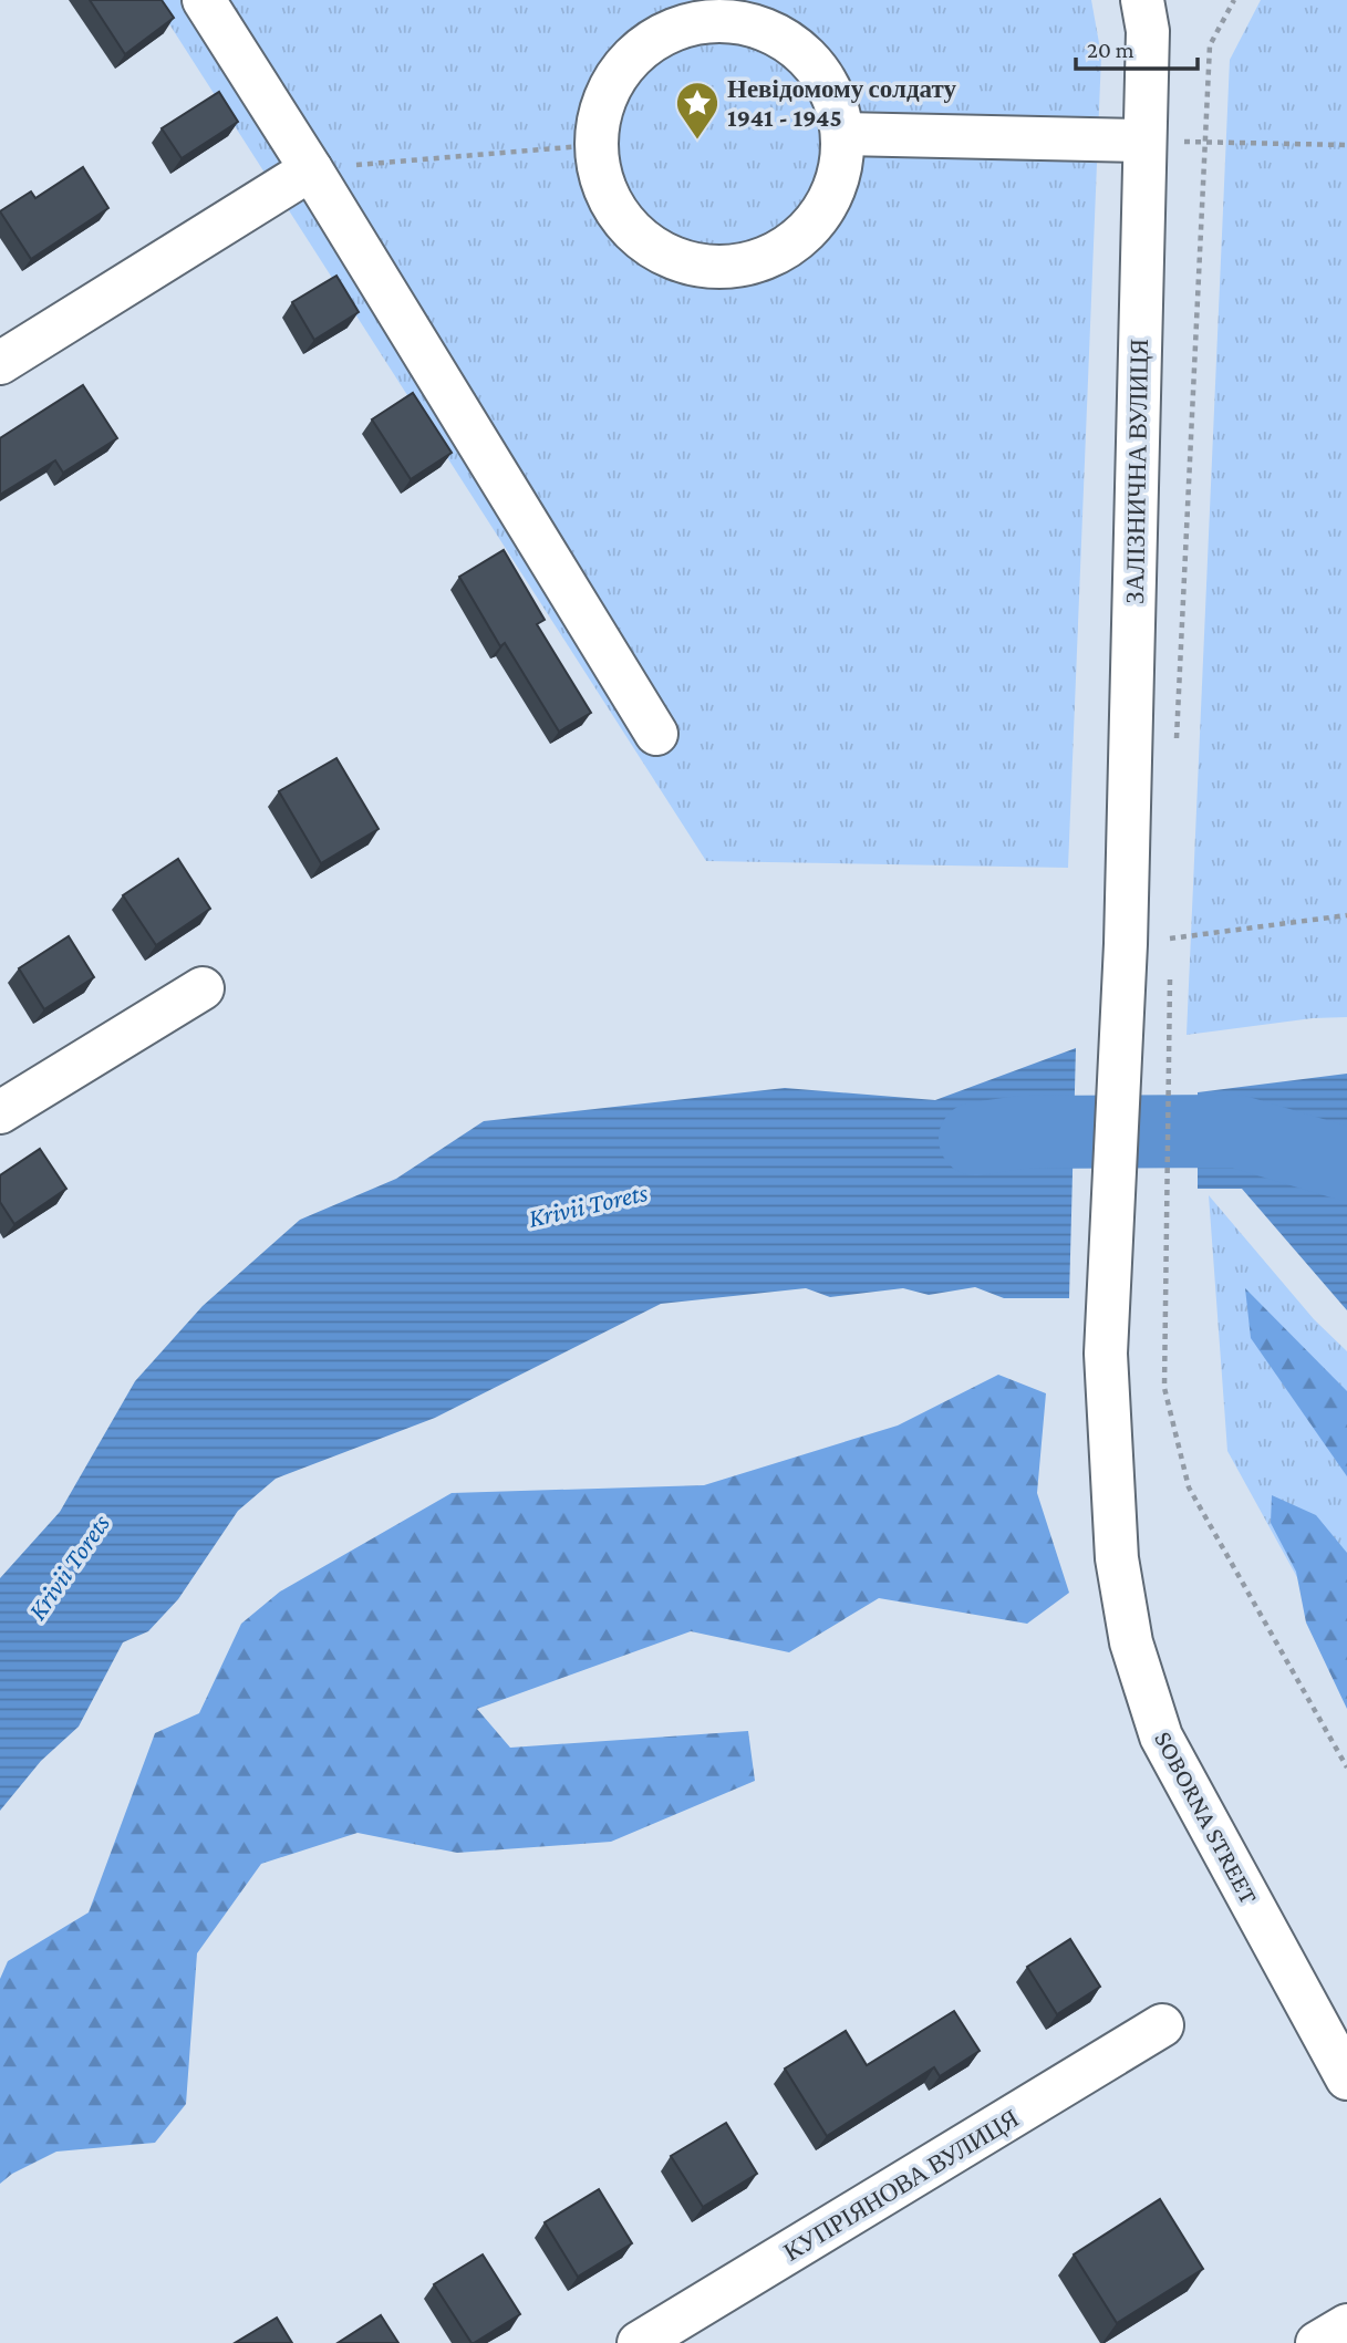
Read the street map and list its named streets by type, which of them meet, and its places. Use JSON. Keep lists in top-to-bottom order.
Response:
{
  "streets": {
    "street": ["ЗАЛІЗНИЧНА ВУЛИЦЯ", "SOBORNA STREET", "КУПРІЯНОВА ВУЛИЦЯ"]
  },
  "crossings": [
    ["ЗАЛІЗНИЧНА ВУЛИЦЯ", "SOBORNA STREET"]
  ],
  "water": ["Krivii Torets"],
  "places": {
    "place": ["Невідомому солдату 1941 - 1945"]
  },
  "scale_bar": "20 m"
}
